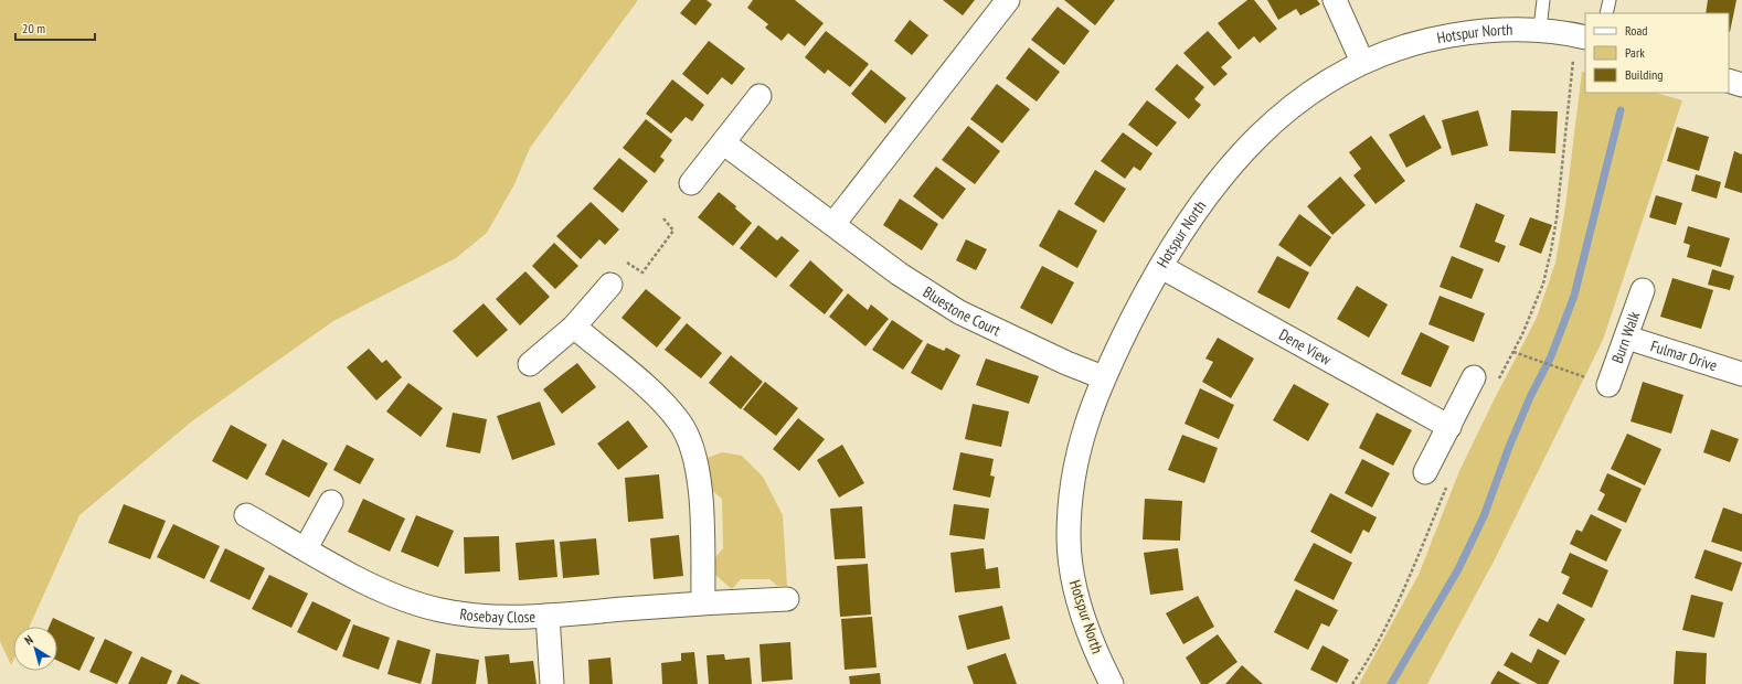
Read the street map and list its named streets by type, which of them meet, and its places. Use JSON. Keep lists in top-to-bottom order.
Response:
{
  "streets": {
    "street": [
      "Hotspur North",
      "Bluestone Court",
      "Burn Walk",
      "Dene View",
      "Fulmar Drive",
      "Rosebay Close"
    ]
  },
  "crossings": [
    ["Hotspur North", "Bluestone Court"],
    ["Hotspur North", "Dene View"],
    ["Burn Walk", "Fulmar Drive"]
  ],
  "legend": ["Road", "Park", "Building"],
  "scale_bar": "20 m",
  "north": "top left"
}
